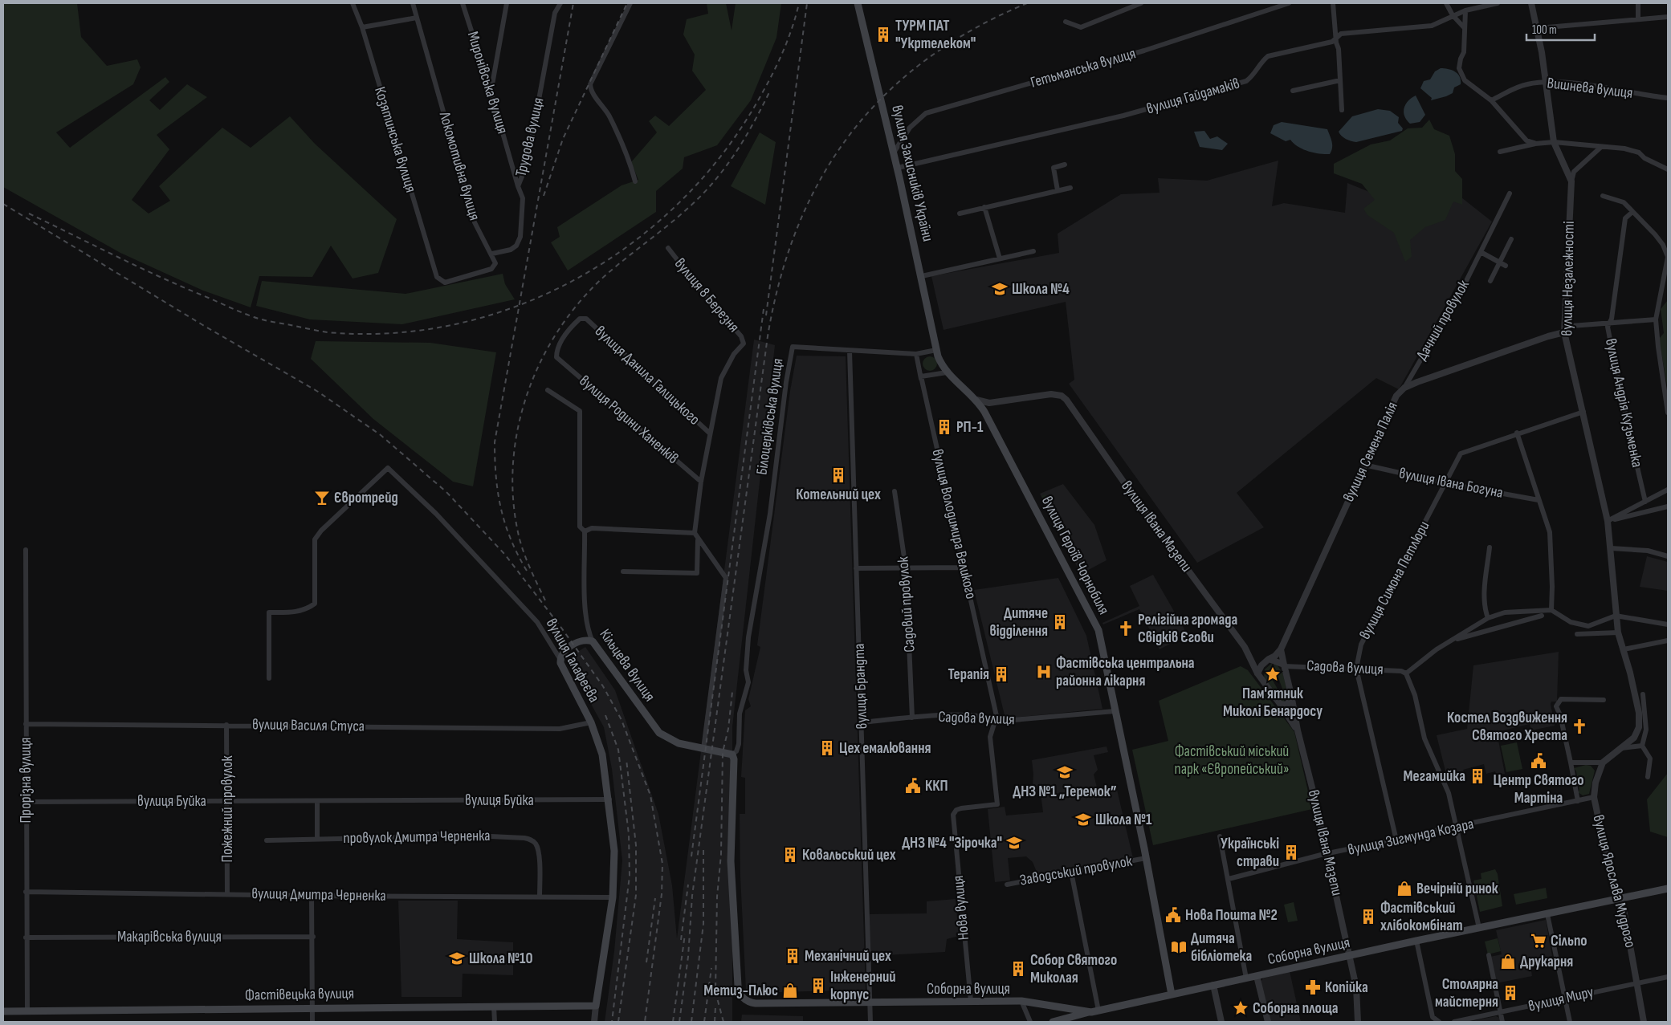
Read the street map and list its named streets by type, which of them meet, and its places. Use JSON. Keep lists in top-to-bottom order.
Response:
{
  "streets": {
    "main road": [
      "вулиця Захисників України",
      "вулиця Героїв Чорнобиля",
      "вулиця Галафеєва",
      "Кільцева вулиця",
      "Соборна вулиця",
      "Фастівецька вулиця"
    ],
    "street": [
      "Гетьманська вулиця",
      "Миронівська вулиця",
      "Вишнева вулиця",
      "вулиця Гайдамаків",
      "Трудова вулиця",
      "Козятинська вулиця",
      "Локомотивна вулиця",
      "вулиця Незалежності",
      "вулиця 8 Березня",
      "Дачний провулок",
      "вулиця Данила Галицького",
      "вулиця Андрія Кузьменка",
      "Білоцерківська вулиця",
      "вулиця Родини Ханенків",
      "вулиця Семена Палія",
      "вулиця Івана Богуна",
      "вулиця Володимира Великого",
      "вулиця Івана Мазепи",
      "вулиця Симона Петлюри",
      "Садовий провулок",
      "Садова вулиця",
      "вулиця Брандта",
      "вулиця Василя Стуса",
      "Прорізна вулиця",
      "вулиця Буйка",
      "Пожежний провулок",
      "провулок Дмитра Черненка",
      "вулиця Зигмунда Козара",
      "Заводський провулок",
      "вулиця Ярослава Мудрого",
      "вулиця Дмитра Черненка",
      "Нова вулиця",
      "Макарівська вулиця",
      "вулиця Миру"
    ]
  },
  "crossings": [
    ["Гетьманська вулиця", "вулиця Захисників України"],
    ["Миронівська вулиця", "Трудова вулиця"],
    ["Вишнева вулиця", "вулиця Незалежності"],
    ["вулиця Гайдамаків", "вулиця Захисників України"],
    ["Трудова вулиця", "Козятинська вулиця"],
    ["Трудова вулиця", "Локомотивна вулиця"],
    ["Козятинська вулиця", "Локомотивна вулиця"],
    ["вулиця Захисників України", "Білоцерківська вулиця"],
    ["вулиця Незалежності", "вулиця Семена Палія"],
    ["вулиця Незалежності", "вулиця Симона Петлюри"],
    ["вулиця Незалежності", "вулиця Ярослава Мудрого"],
    ["вулиця 8 Березня", "вулиця Данила Галицького"],
    ["Дачний провулок", "вулиця Семена Палія"],
    ["вулиця Данила Галицького", "вулиця Родини Ханенків"],
    ["вулиця Андрія Кузьменка", "вулиця Семена Палія"],
    ["Білоцерківська вулиця", "вулиця Володимира Великого"],
    ["Білоцерківська вулиця", "Кільцева вулиця"],
    ["Білоцерківська вулиця", "вулиця Брандта"],
    ["Білоцерківська вулиця", "Соборна вулиця"],
    ["вулиця Семена Палія", "вулиця Івана Богуна"],
    ["вулиця Івана Богуна", "вулиця Симона Петлюри"],
    ["вулиця Володимира Великого", "Садова вулиця"],
    ["вулиця Володимира Великого", "Нова вулиця"],
    ["вулиця Івана Мазепи", "вулиця Героїв Чорнобиля"],
    ["вулиця Івана Мазепи", "Садова вулиця"],
    ["вулиця Івана Мазепи", "вулиця Зигмунда Козара"],
    ["вулиця Івана Мазепи", "Соборна вулиця"],
    ["вулиця Героїв Чорнобиля", "Садова вулиця"],
    ["вулиця Героїв Чорнобиля", "Заводський провулок"],
    ["вулиця Героїв Чорнобиля", "Соборна вулиця"],
    ["вулиця Симона Петлюри", "Садова вулиця"],
    ["вулиця Симона Петлюри", "вулиця Зигмунда Козара"],
    ["Садовий провулок", "Садова вулиця"],
    ["вулиця Галафеєва", "вулиця Василя Стуса"],
    ["вулиця Галафеєва", "вулиця Буйка"],
    ["вулиця Галафеєва", "вулиця Дмитра Черненка"],
    ["вулиця Галафеєва", "Фастівецька вулиця"],
    ["Кільцева вулиця", "Соборна вулиця"],
    ["Садова вулиця", "вулиця Брандта"],
    ["вулиця Брандта", "Соборна вулиця"],
    ["вулиця Василя Стуса", "Прорізна вулиця"],
    ["вулиця Василя Стуса", "Пожежний провулок"],
    ["Прорізна вулиця", "вулиця Буйка"],
    ["Прорізна вулиця", "вулиця Дмитра Черненка"],
    ["Прорізна вулиця", "Макарівська вулиця"],
    ["Прорізна вулиця", "Фастівецька вулиця"],
    ["вулиця Буйка", "Пожежний провулок"],
    ["Пожежний провулок", "вулиця Дмитра Черненка"],
    ["провулок Дмитра Черненка", "вулиця Дмитра Черненка"],
    ["вулиця Зигмунда Козара", "вулиця Ярослава Мудрого"],
    ["вулиця Ярослава Мудрого", "Соборна вулиця"],
    ["вулиця Ярослава Мудрого", "вулиця Миру"],
    ["Нова вулиця", "Соборна вулиця"]
  ],
  "parks": ["Фастівський міський парк «Європейський»"],
  "places": {
    "building": [
      "ТУРМ ПАТ \"Укртелеком\"",
      "РП-1",
      "Котельний цех",
      "Дитяче відділення",
      "Терапія",
      "Цех емалювання",
      "Мегамийка",
      "Українські страви",
      "Ковальський цех",
      "Фастівський хлібокомбінат",
      "Механічний цех",
      "Собор Святого Миколая",
      "Інженерний корпус",
      "Столярна майстерня"
    ],
    "school or university": [
      "Школа №4",
      "ДНЗ №1 „Теремок”",
      "Школа №1",
      "ДНЗ №4 \"Зірочка\"",
      "Школа №10"
    ],
    "bar": ["Євротрейд"],
    "church": ["Релігійна громада Свідків Єгови", "Костел Воздвиження Святого Хреста"],
    "hospital": ["Фастівська центральна районна лікарня"],
    "place": ["Пам'ятник Миколі Бенардосу", "Соборна площа"],
    "public building": ["Центр Святого Мартіна", "ККП", "Нова Пошта №2"],
    "shop": ["Вечірній ринок", "Друкарня", "Метиз-Плюс"],
    "supermarket": ["Сільпо"],
    "library": ["Дитяча бібліотека"],
    "pharmacy": ["Копійка"]
  },
  "scale_bar": "100 m"
}
